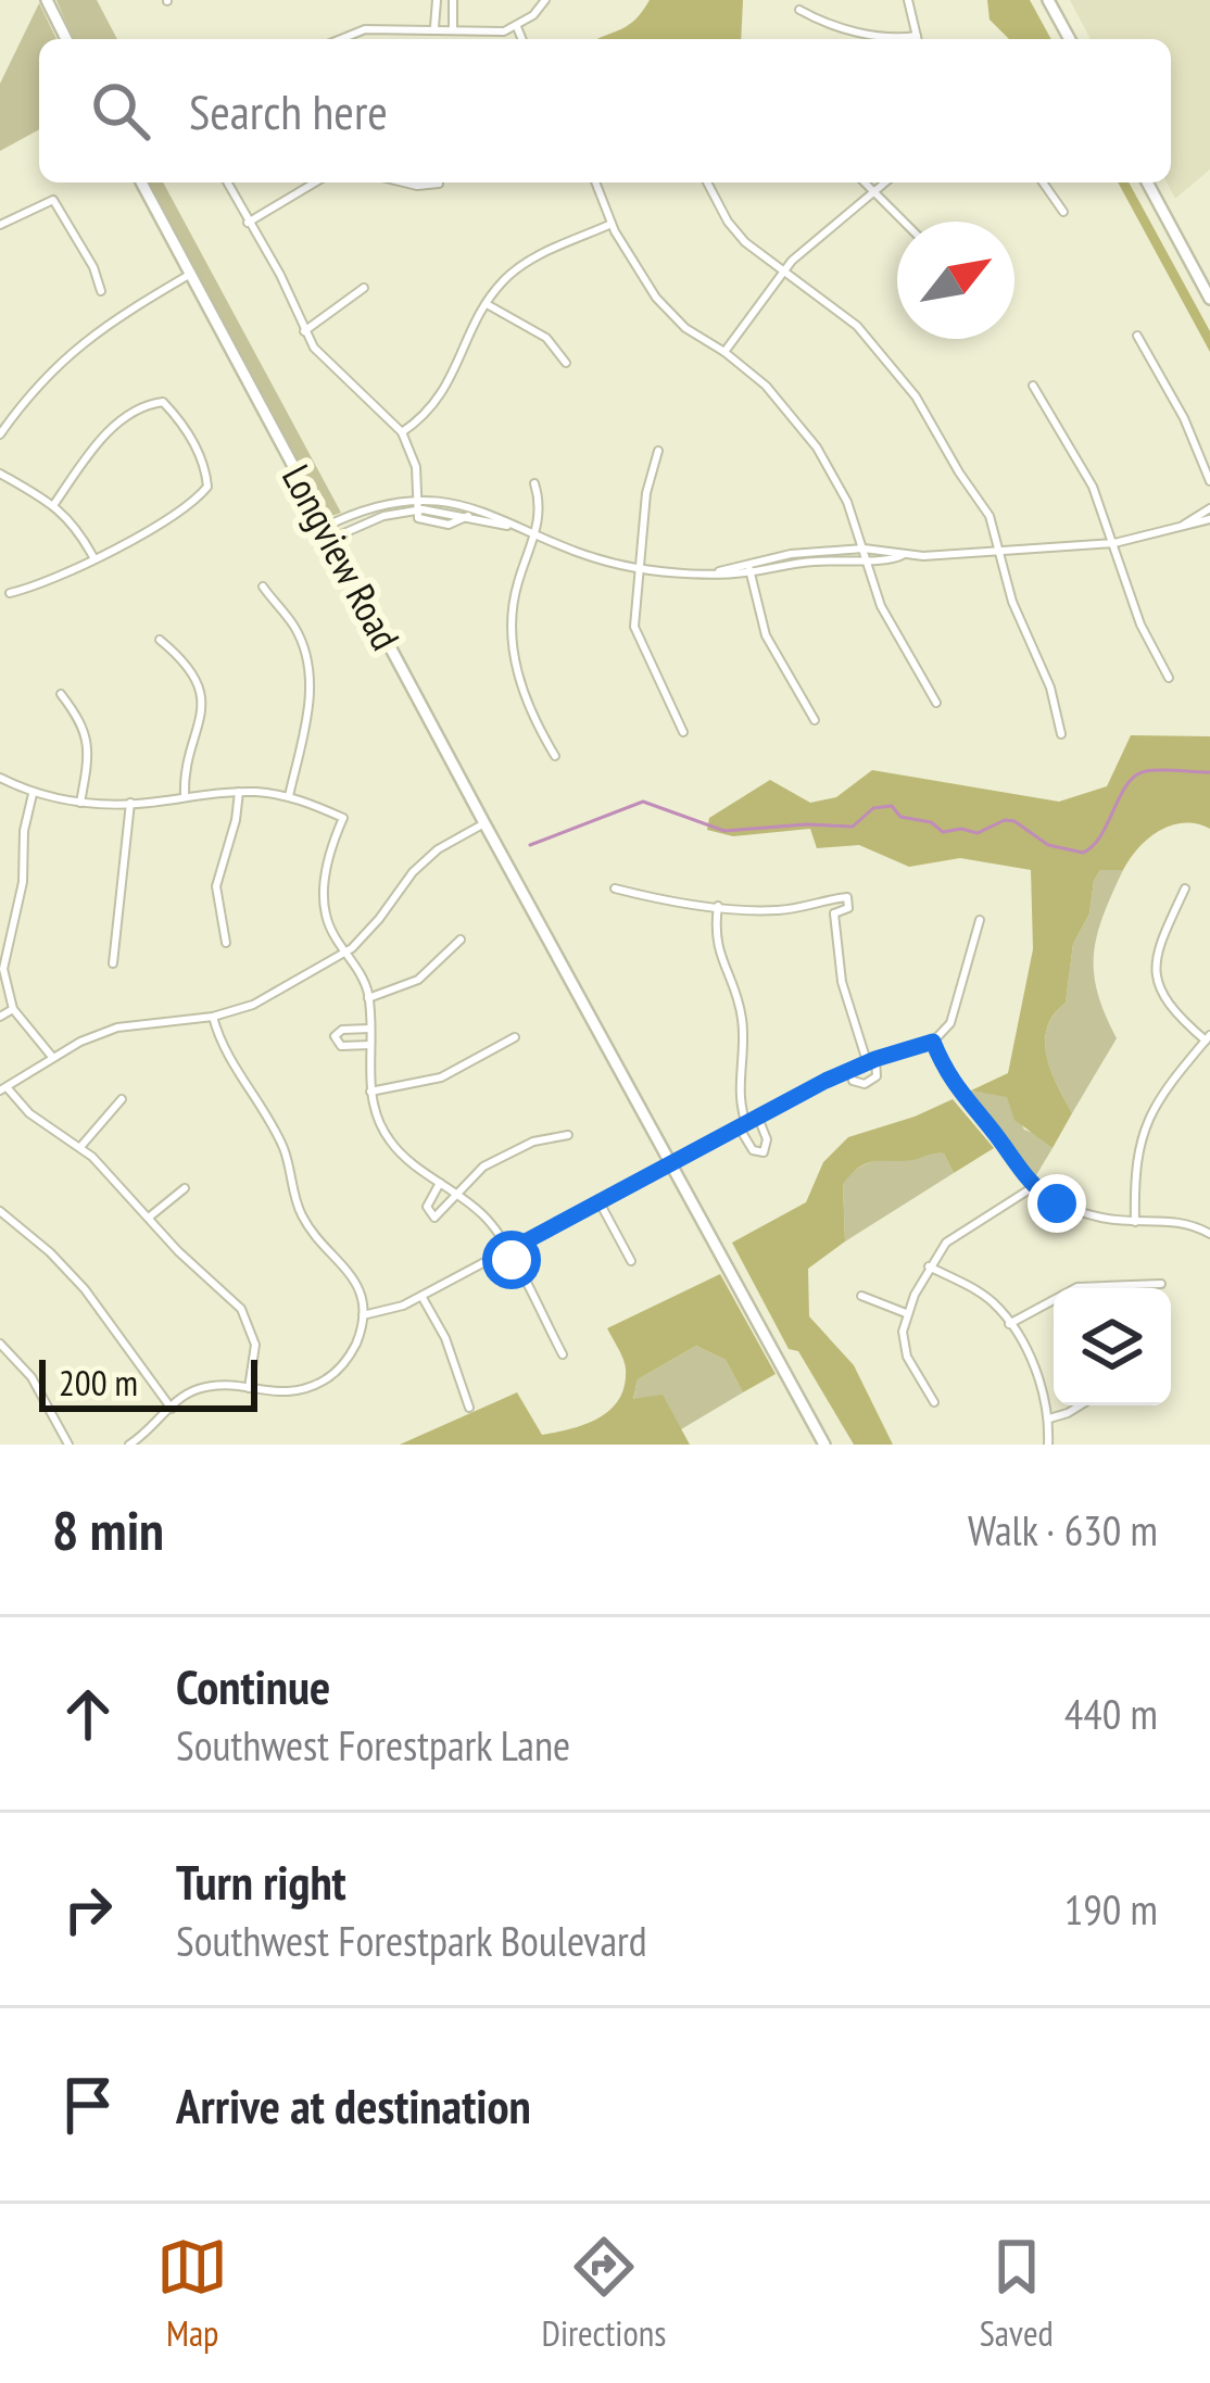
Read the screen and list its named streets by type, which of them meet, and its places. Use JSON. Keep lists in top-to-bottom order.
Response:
{
  "streets": {
    "street": ["Longview Road"]
  },
  "scale_bar": "200 m",
  "north": "top right",
  "page": {
    "search": "Search here",
    "scale": "200 m",
    "heading": ["8 min", "Walk · 630 m"],
    "list": [
      ["Continue", "Southwest Forestpark Lane", "440 m"],
      ["Turn right", "Southwest Forestpark Boulevard", "190 m"],
      "Arrive at destination"
    ],
    "nav": ["Map", "Directions", "Saved"]
  }
}
